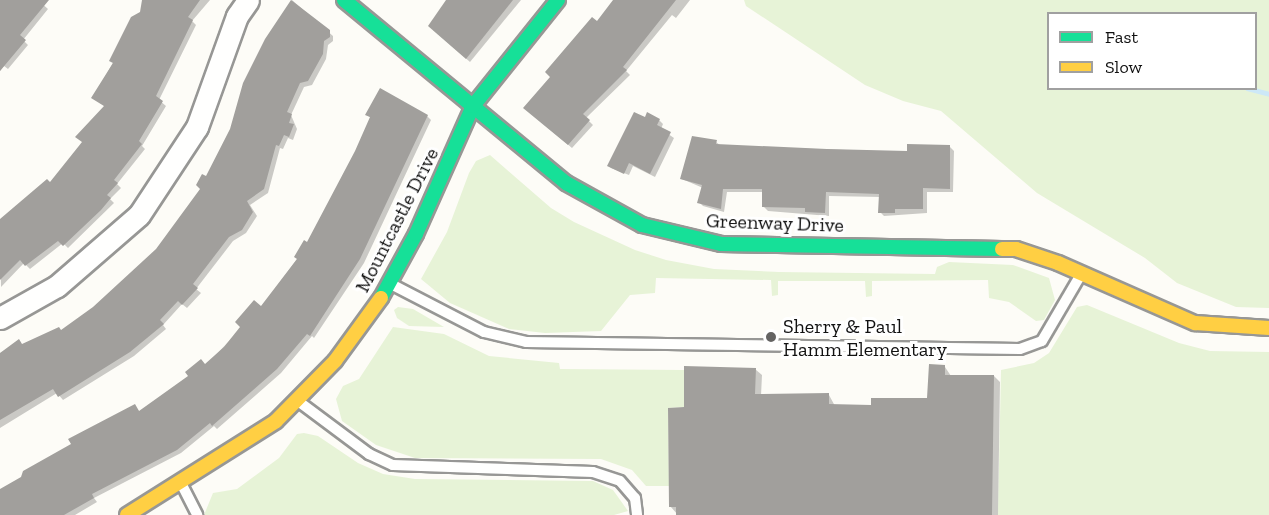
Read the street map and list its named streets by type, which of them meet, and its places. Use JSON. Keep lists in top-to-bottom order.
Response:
{
  "streets": {
    "street": ["Mountcastle Drive", "Greenway Drive"]
  },
  "crossings": [
    ["Mountcastle Drive", "Greenway Drive"]
  ],
  "places": ["Sherry & Paul Hamm Elementary"],
  "legend": ["Fast", "Slow"]
}
